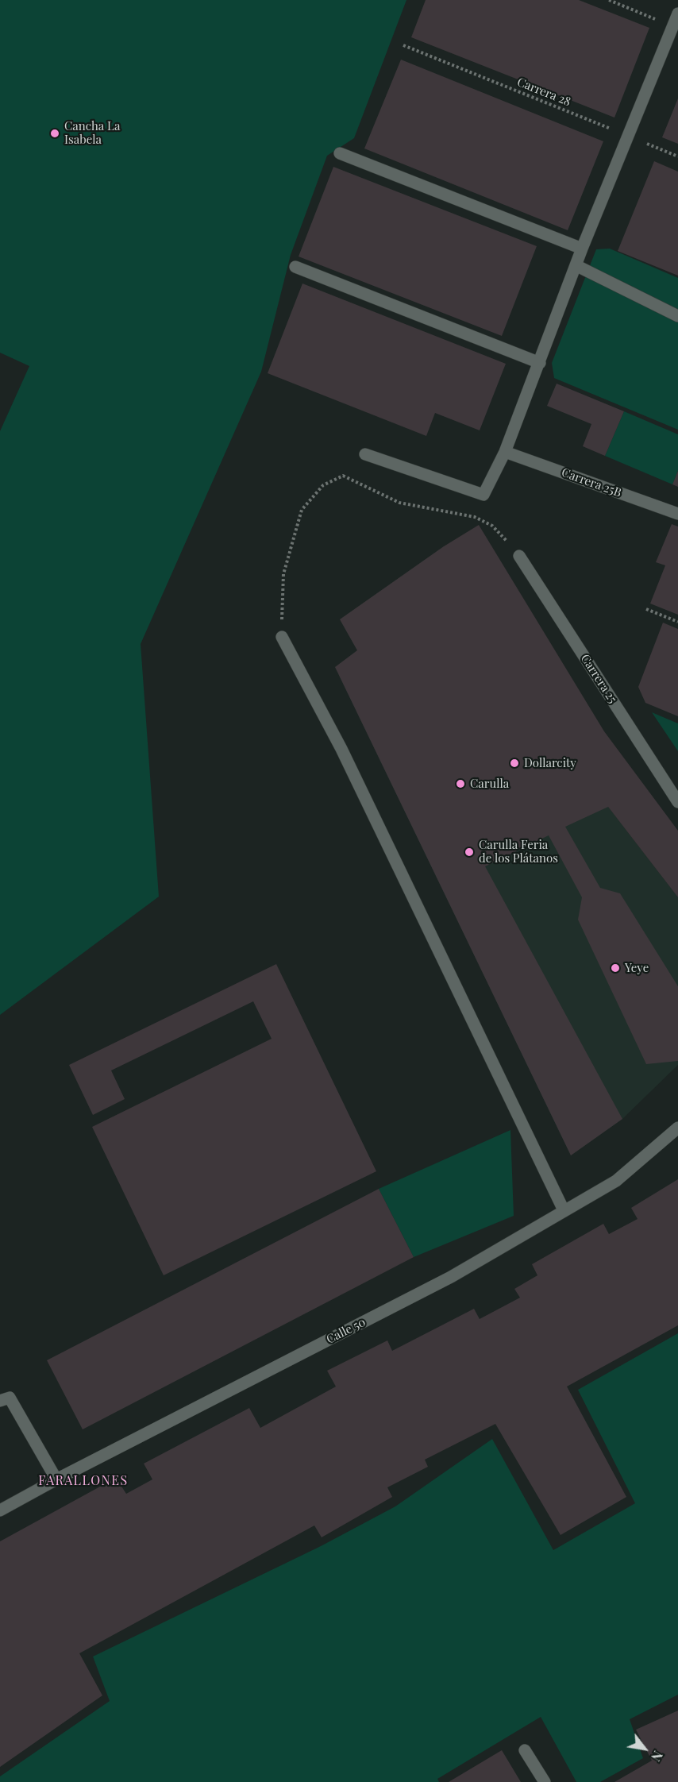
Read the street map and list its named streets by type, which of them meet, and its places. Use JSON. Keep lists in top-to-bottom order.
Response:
{
  "streets": {
    "street": ["Carrera 25B", "Carrera 25", "Calle 50"],
    "path": ["Carrera 28"]
  },
  "districts": ["FARALLONES"],
  "places": [
    "Cancha La Isabela",
    "Dollarcity",
    "Carulla",
    "Carulla Feria de los Plátanos",
    "Yeye"
  ],
  "north": "bottom right"
}
